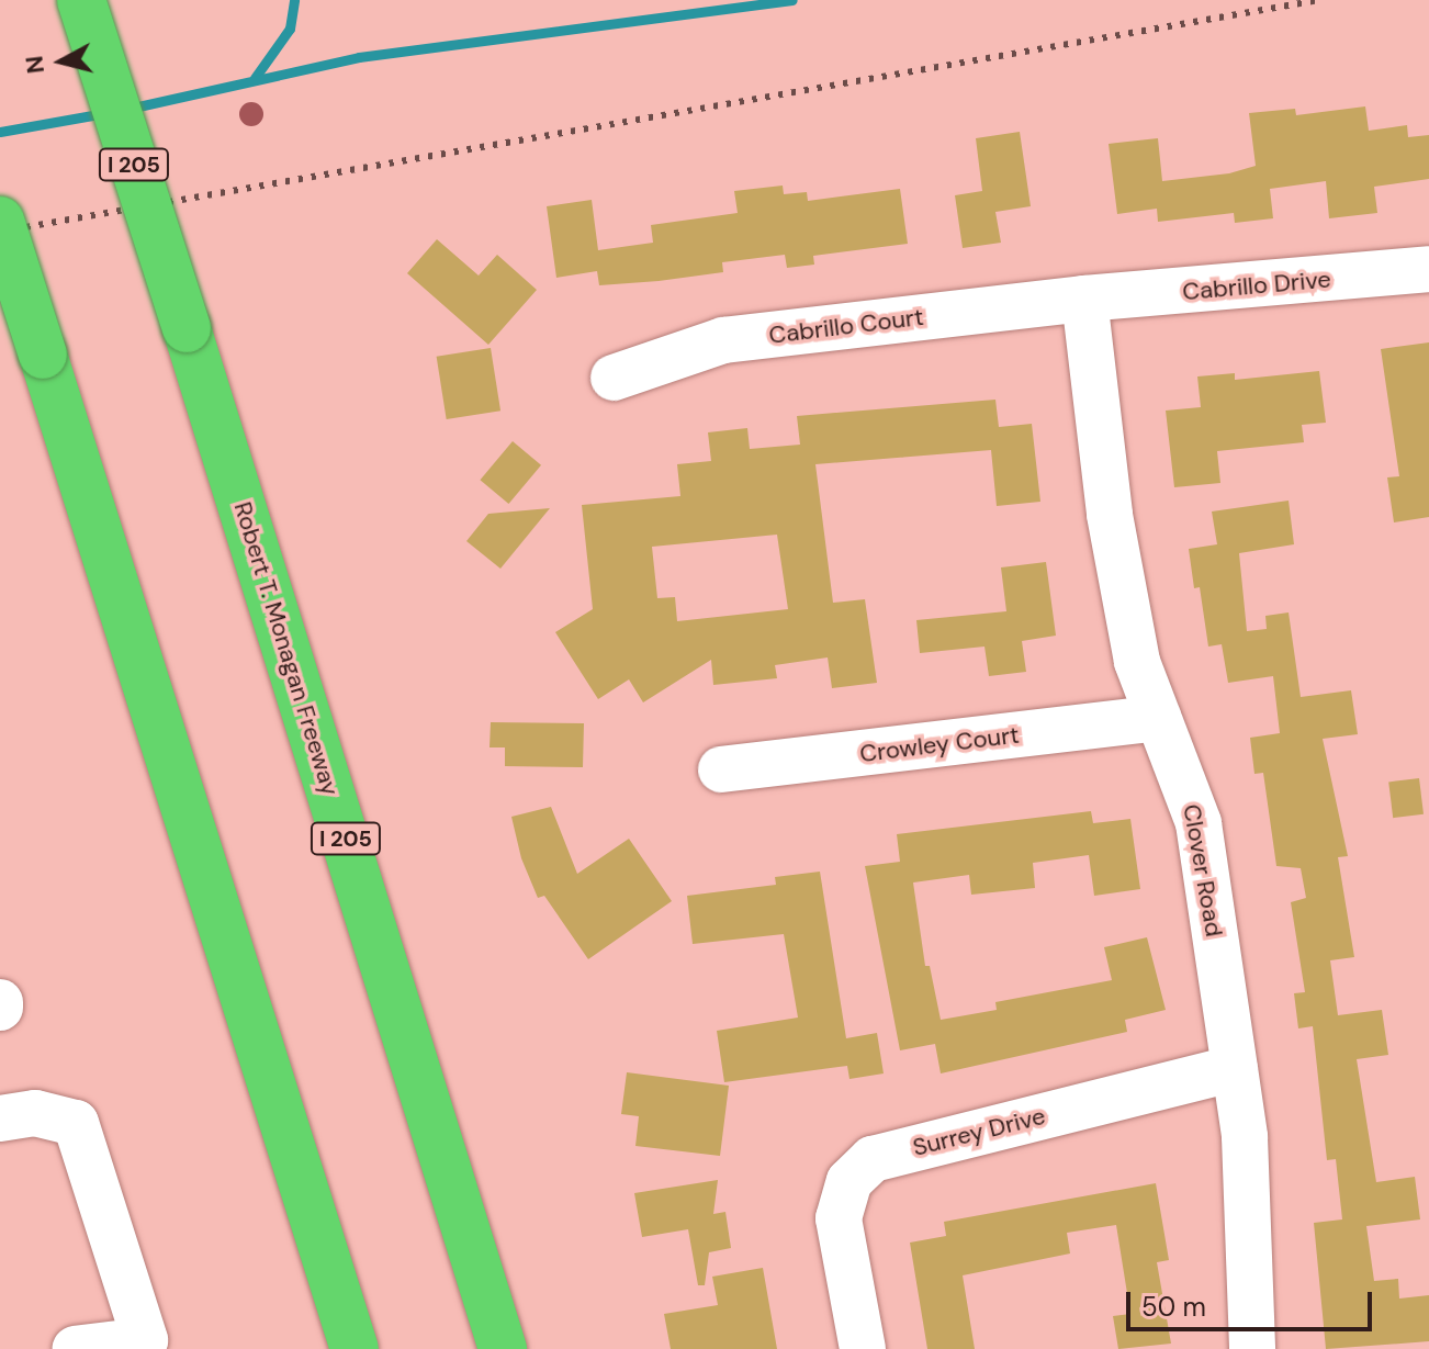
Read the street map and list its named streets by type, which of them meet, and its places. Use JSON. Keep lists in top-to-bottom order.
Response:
{
  "streets": {
    "highway": ["I 205", "Robert T. Monagan Freeway"],
    "street": [
      "Cabrillo Drive",
      "Cabrillo Court",
      "Crowley Court",
      "Clover Road",
      "Surrey Drive"
    ]
  },
  "crossings": [
    ["Cabrillo Drive", "Cabrillo Court"],
    ["Cabrillo Drive", "Clover Road"],
    ["Cabrillo Court", "Clover Road"],
    ["Crowley Court", "Clover Road"],
    ["Clover Road", "Surrey Drive"]
  ],
  "scale_bar": "50 m",
  "north": "left"
}
